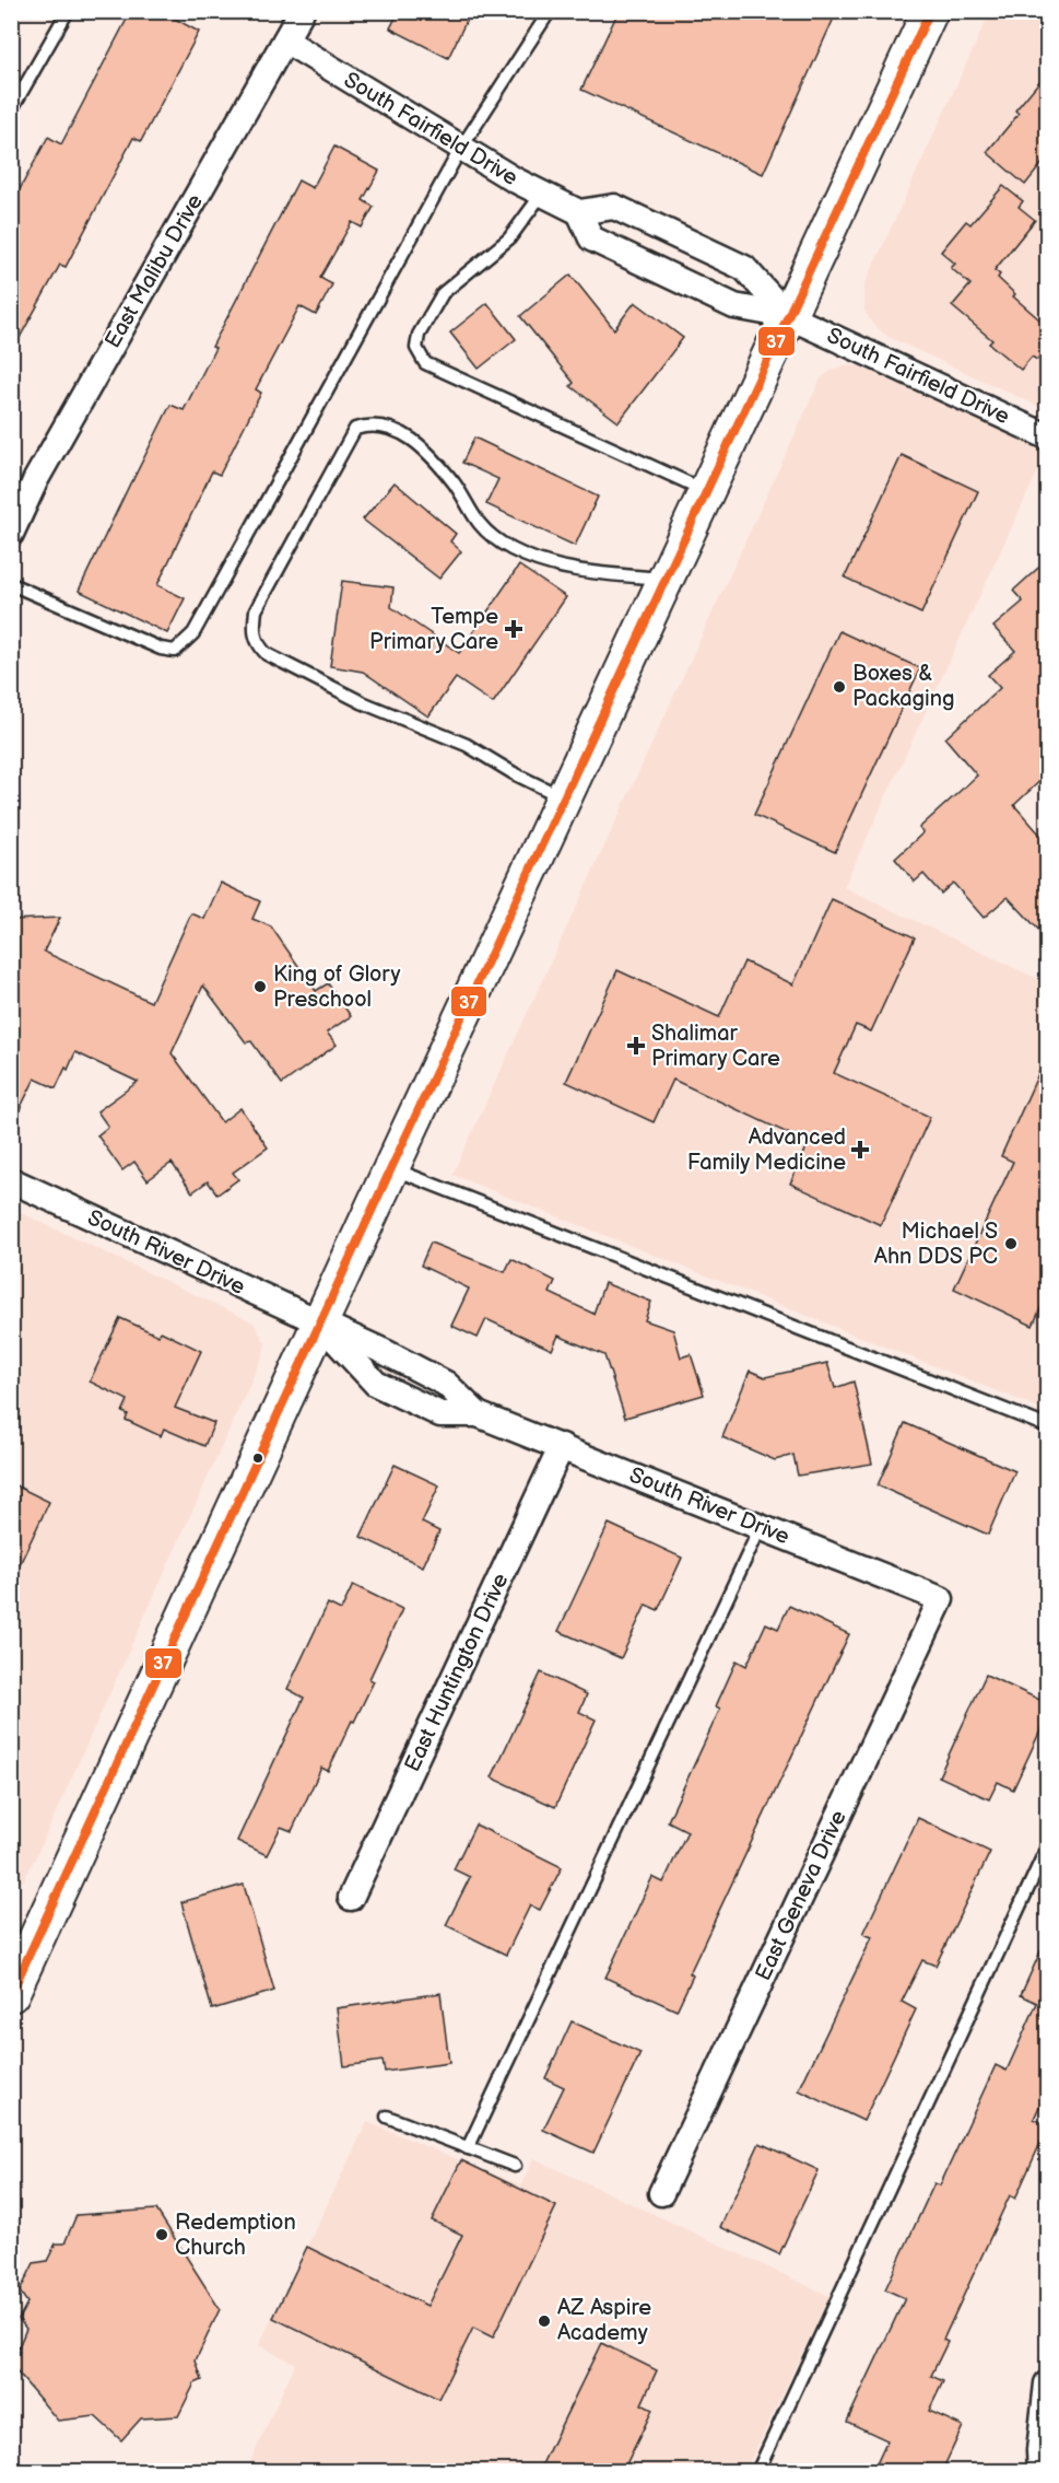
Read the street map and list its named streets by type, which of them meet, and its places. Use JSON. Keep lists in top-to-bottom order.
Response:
{
  "streets": {
    "street": [
      "South Fairfield Drive",
      "East Malibu Drive",
      "South River Drive",
      "East Huntington Drive",
      "East Geneva Drive"
    ]
  },
  "crossings": [
    ["South Fairfield Drive", "East Malibu Drive"],
    ["South River Drive", "East Huntington Drive"],
    ["South River Drive", "East Geneva Drive"]
  ],
  "places": {
    "health": ["Tempe Primary Care", "Shalimar Primary Care", "Advanced Family Medicine"],
    "other": [
      "Boxes & Packaging",
      "King of Glory Preschool",
      "Michael S Ahn DDS PC",
      "Redemption Church",
      "AZ Aspire Academy"
    ]
  },
  "lines": ["transit line 37"]
}
